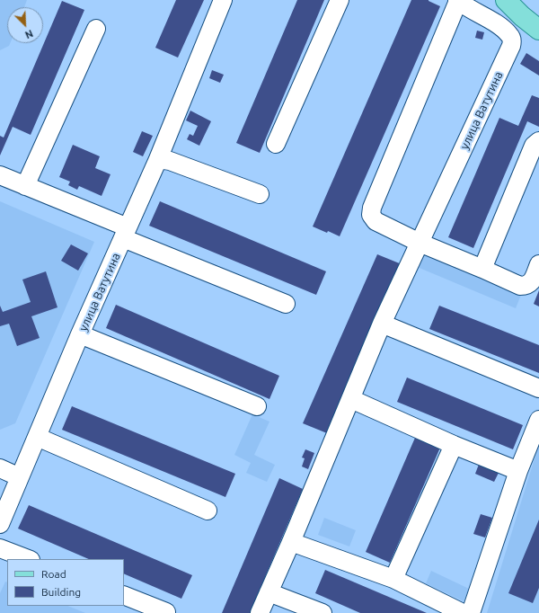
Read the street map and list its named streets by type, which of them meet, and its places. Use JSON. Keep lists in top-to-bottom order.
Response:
{
  "streets": {
    "street": ["улица Ватутина"]
  },
  "legend": ["Road", "Building"],
  "north": "bottom right"
}
